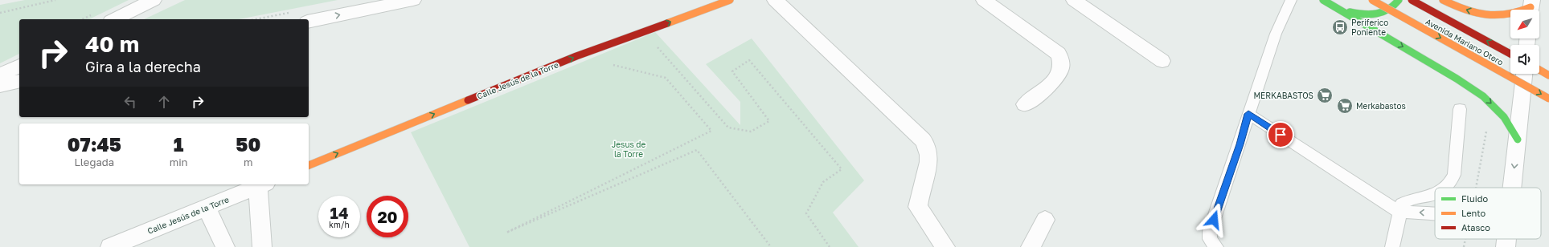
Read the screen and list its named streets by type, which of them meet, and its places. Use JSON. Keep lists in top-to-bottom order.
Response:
{
  "streets": {
    "main road": ["Avenida Mariano Otero", "Calle Jesús de la Torre"]
  },
  "one_way": ["Calle Jesús de la Torre"],
  "parks": ["Jesus de la Torre"],
  "places": {
    "bus stop": ["Periferico Poniente"],
    "supermarket": ["MERKABASTOS", "Merkabastos"]
  },
  "legend": ["Fluido", "Lento", "Atasco"],
  "north": "bottom left",
  "page": {
    "turn": ["40 m", "Gira a la derecha"],
    "eta": [
      "07:45",
      "Llegada",
      "1",
      "min",
      "50",
      "m"
    ],
    "speed": "14 km/h",
    "limit": "20"
  }
}
